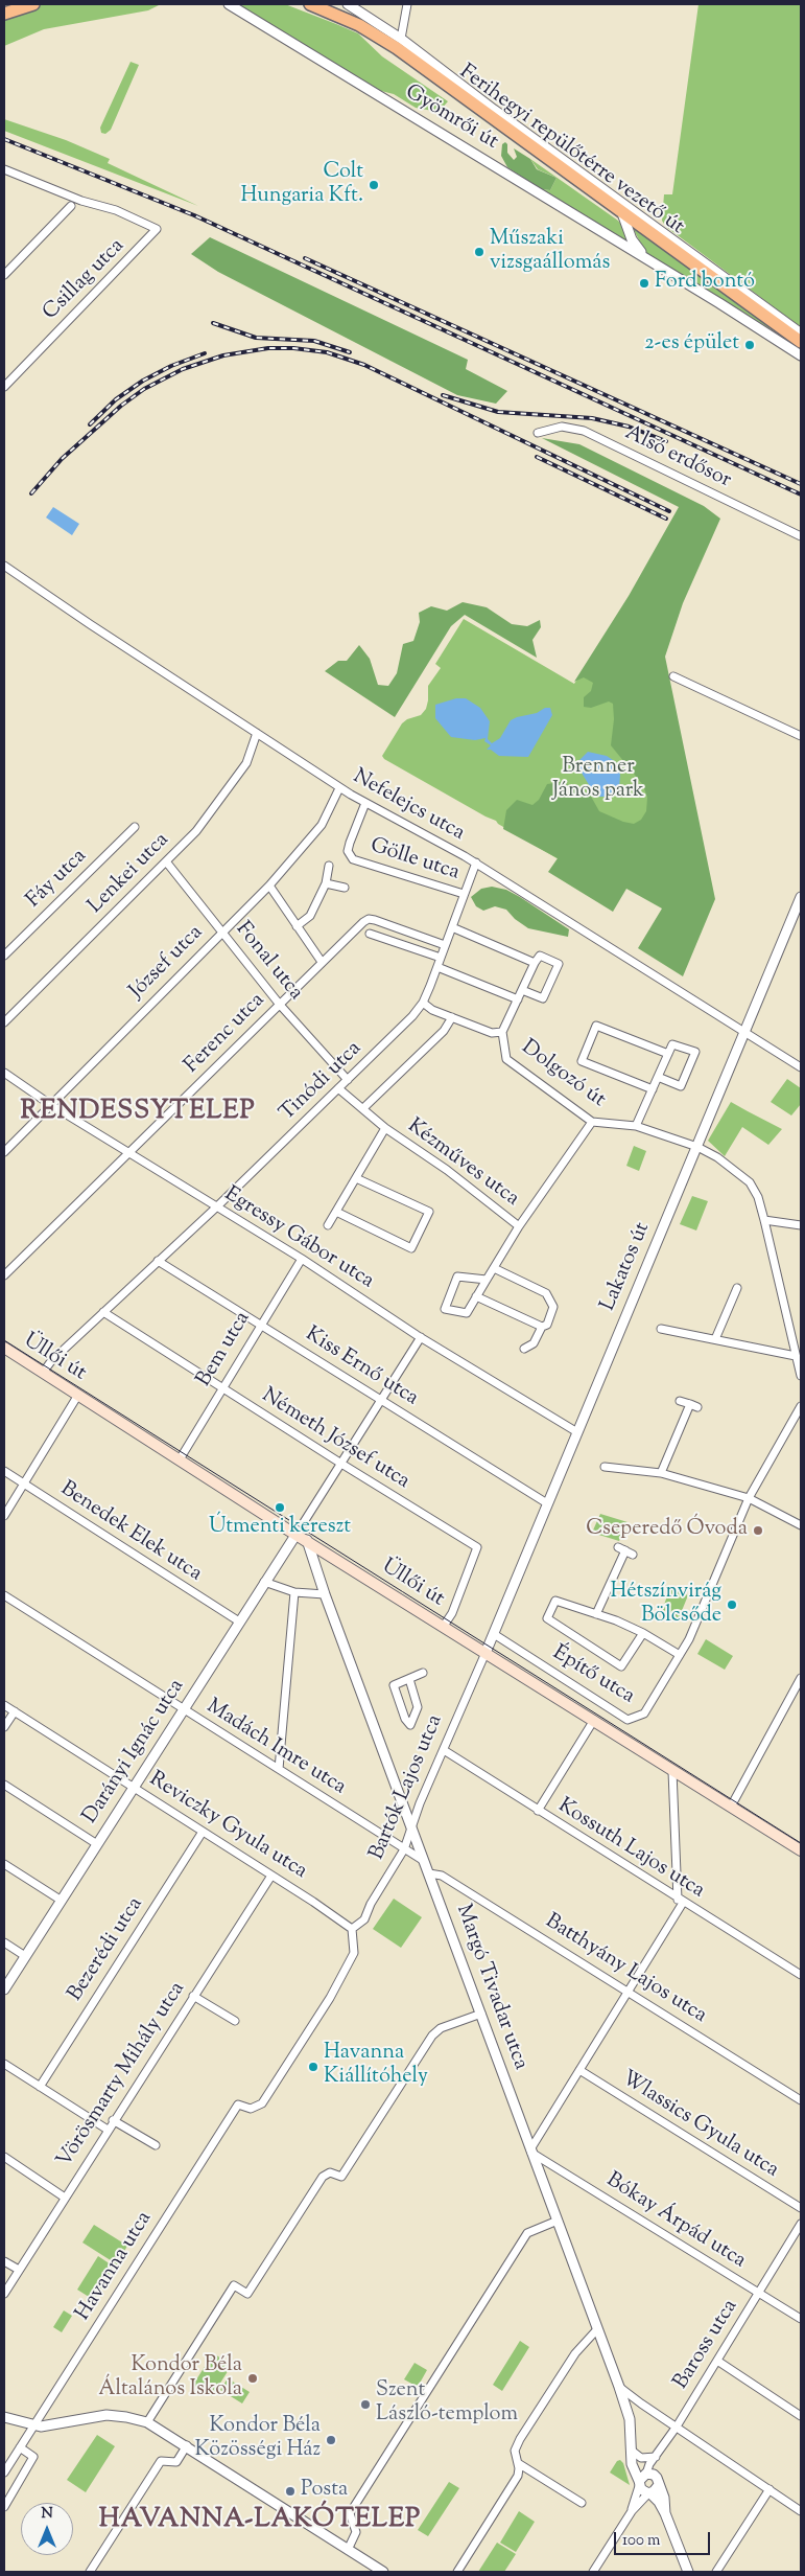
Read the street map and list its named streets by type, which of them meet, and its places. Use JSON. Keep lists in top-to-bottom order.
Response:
{
  "streets": {
    "main road": ["Ferihegyi repülőtérre vezető út", "Üllői út"],
    "street": [
      "Gyömrői út",
      "Csillag utca",
      "Alsó erdősor",
      "Nefelejcs utca",
      "Gölle utca",
      "Lenkei utca",
      "Fáy utca",
      "Fonal utca",
      "József utca",
      "Ferenc utca",
      "Dolgozó út",
      "Tinódi utca",
      "Kézműves utca",
      "Egressy Gábor utca",
      "Lakatos út",
      "Bem utca",
      "Kiss Ernő utca",
      "Németh József utca",
      "Benedek Elek utca",
      "Építő utca",
      "Madách Imre utca",
      "Darányi Ignác utca",
      "Bartók Lajos utca",
      "Reviczky Gyula utca",
      "Kossuth Lajos utca",
      "Bezerédi utca",
      "Batthyány Lajos utca",
      "Margó Tivadar utca",
      "Vörösmarty Mihály utca",
      "Wlassics Gyula utca",
      "Bókay Árpád utca",
      "Havanna utca",
      "Baross utca"
    ]
  },
  "crossings": [
    ["Gyömrői út", "Ferihegyi repülőtérre vezető út"],
    ["Nefelejcs utca", "Gölle utca"],
    ["Nefelejcs utca", "Lenkei utca"],
    ["Nefelejcs utca", "József utca"],
    ["Nefelejcs utca", "Tinódi utca"],
    ["Nefelejcs utca", "Lakatos út"],
    ["Gölle utca", "Tinódi utca"],
    ["Lenkei utca", "Fonal utca"],
    ["Fonal utca", "József utca"],
    ["Fonal utca", "Ferenc utca"],
    ["Fonal utca", "Tinódi utca"],
    ["József utca", "Egressy Gábor utca"],
    ["Ferenc utca", "Tinódi utca"],
    ["Ferenc utca", "Egressy Gábor utca"],
    ["Dolgozó út", "Kézműves utca"],
    ["Dolgozó út", "Lakatos út"],
    ["Tinódi utca", "Kézműves utca"],
    ["Tinódi utca", "Egressy Gábor utca"],
    ["Tinódi utca", "Üllői út"],
    ["Tinódi utca", "Kiss Ernő utca"],
    ["Tinódi utca", "Németh József utca"],
    ["Egressy Gábor utca", "Lakatos út"],
    ["Egressy Gábor utca", "Bem utca"],
    ["Lakatos út", "Üllői út"],
    ["Lakatos út", "Kiss Ernő utca"],
    ["Lakatos út", "Építő utca"],
    ["Lakatos út", "Bartók Lajos utca"],
    ["Bem utca", "Üllői út"],
    ["Bem utca", "Kiss Ernő utca"],
    ["Bem utca", "Németh József utca"],
    ["Üllői út", "Németh József utca"],
    ["Üllői út", "Darányi Ignác utca"],
    ["Üllői út", "Bartók Lajos utca"],
    ["Üllői út", "Margó Tivadar utca"],
    ["Benedek Elek utca", "Darányi Ignác utca"],
    ["Madách Imre utca", "Darányi Ignác utca"],
    ["Madách Imre utca", "Bartók Lajos utca"],
    ["Madách Imre utca", "Margó Tivadar utca"],
    ["Darányi Ignác utca", "Reviczky Gyula utca"],
    ["Bartók Lajos utca", "Reviczky Gyula utca"],
    ["Bartók Lajos utca", "Kossuth Lajos utca"],
    ["Bartók Lajos utca", "Margó Tivadar utca"],
    ["Bartók Lajos utca", "Havanna utca"],
    ["Reviczky Gyula utca", "Bezerédi utca"],
    ["Reviczky Gyula utca", "Vörösmarty Mihály utca"],
    ["Reviczky Gyula utca", "Havanna utca"],
    ["Batthyány Lajos utca", "Margó Tivadar utca"],
    ["Margó Tivadar utca", "Bókay Árpád utca"],
    ["Margó Tivadar utca", "Baross utca"],
    ["Bókay Árpád utca", "Baross utca"]
  ],
  "districts": ["RENDESSYTELEP", "HAVANNA-LAKÓTELEP"],
  "parks": ["Brenner János park"],
  "places": [
    "Colt Hungaria Kft.",
    "Műszaki vizsgaállomás",
    "Ford bontó",
    "2-es épület",
    "Útmenti kereszt",
    "Cseperedő Óvoda",
    "Hétszínvirág Bölcsőde",
    "Havanna Kiállítóhely",
    "Kondor Béla Általános Iskola",
    "Szent László-templom",
    "Kondor Béla Közösségi Ház",
    "Posta"
  ],
  "scale_bar": "100 m",
  "north": "top"
}
